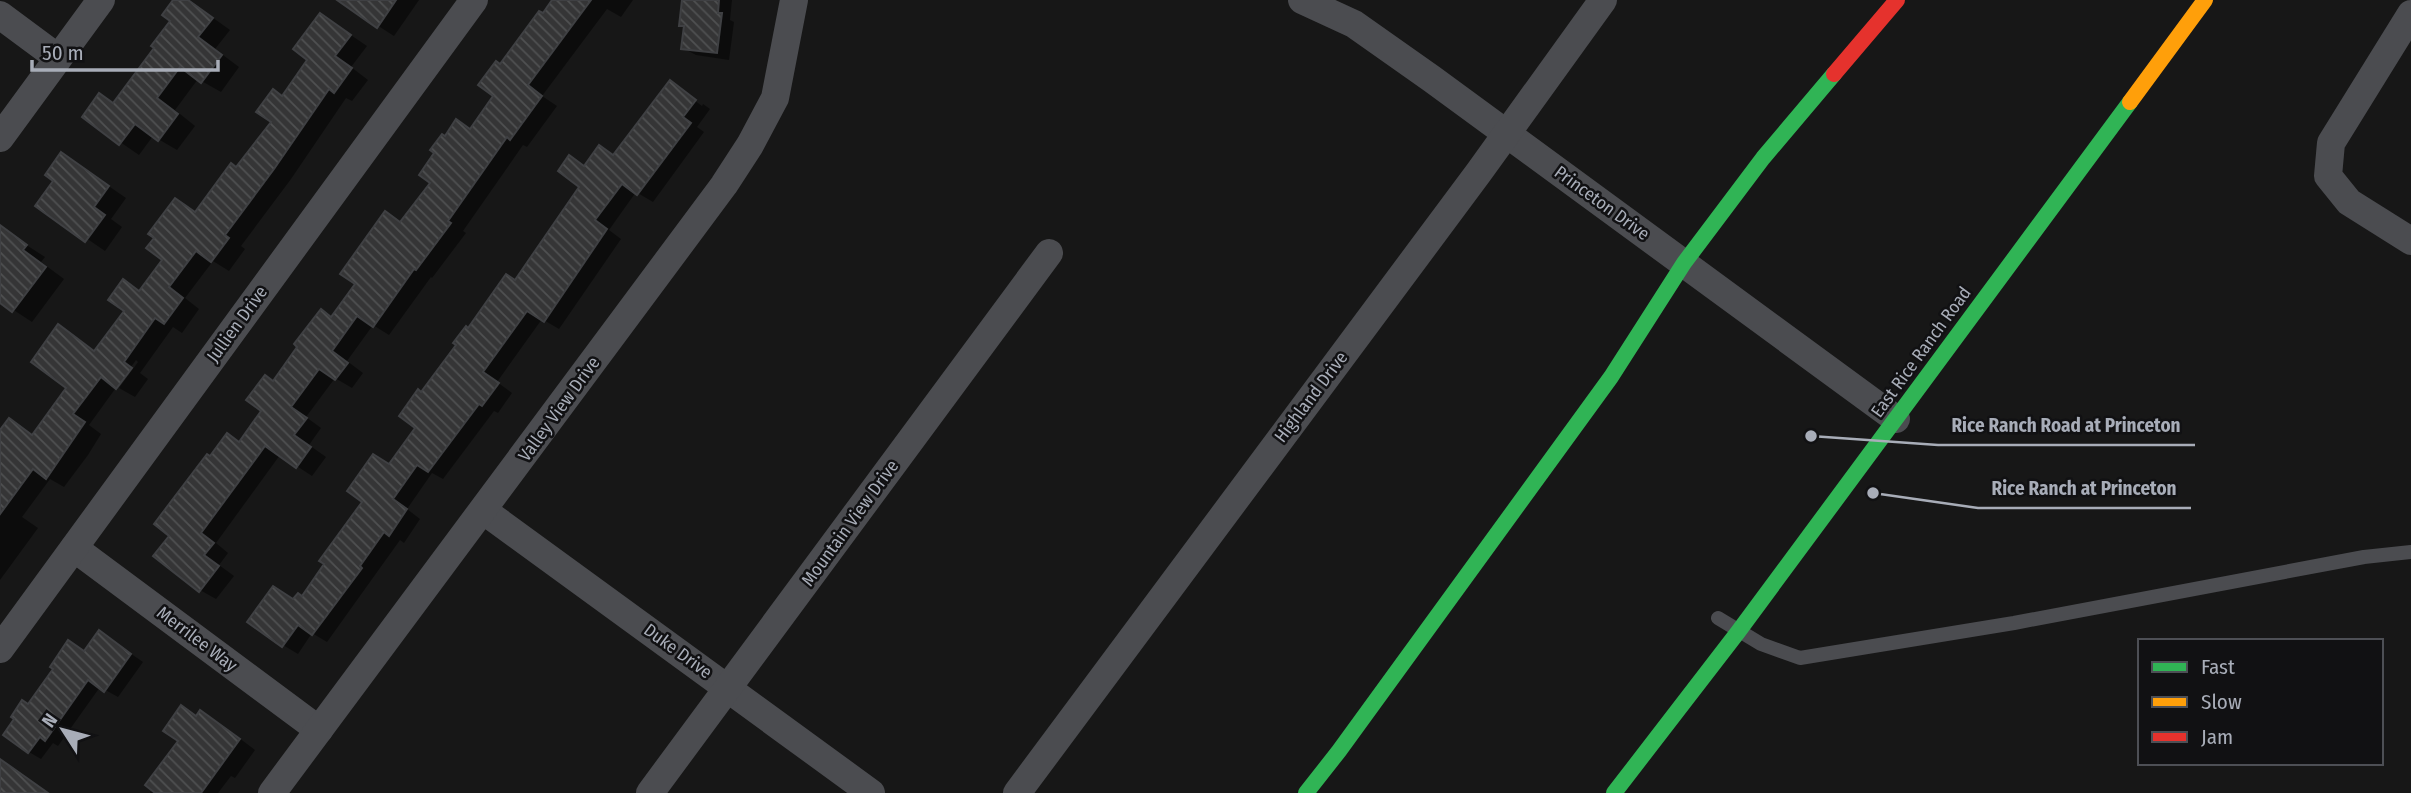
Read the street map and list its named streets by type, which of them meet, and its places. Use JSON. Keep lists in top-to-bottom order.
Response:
{
  "streets": {
    "main road": ["East Rice Ranch Road"],
    "street": [
      "Princeton Drive",
      "Jullien Drive",
      "Highland Drive",
      "Valley View Drive",
      "Mountain View Drive",
      "Merrilee Way",
      "Duke Drive"
    ]
  },
  "crossings": [
    ["Princeton Drive", "East Rice Ranch Road"],
    ["Princeton Drive", "Highland Drive"],
    ["Jullien Drive", "Merrilee Way"],
    ["Valley View Drive", "Merrilee Way"],
    ["Valley View Drive", "Duke Drive"],
    ["Mountain View Drive", "Duke Drive"]
  ],
  "places": ["Rice Ranch Road at Princeton", "Rice Ranch at Princeton"],
  "legend": ["Fast", "Slow", "Jam"],
  "scale_bar": "50 m",
  "north": "top left"
}
